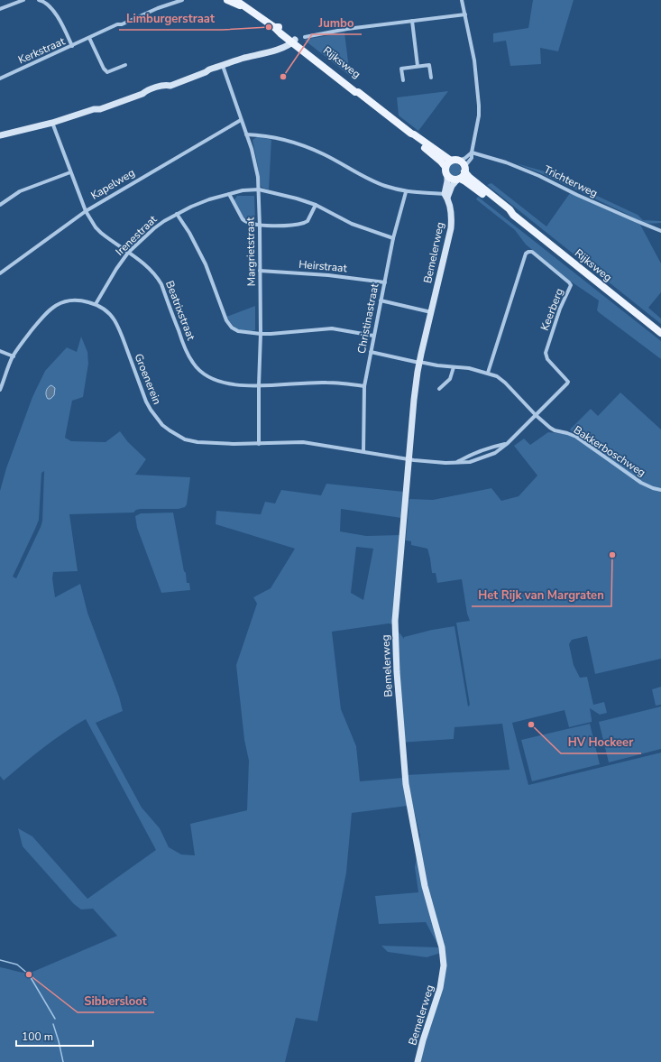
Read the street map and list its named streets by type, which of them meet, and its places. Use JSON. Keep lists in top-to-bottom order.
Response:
{
  "streets": {
    "main road": ["Rijksweg"],
    "street": [
      "Kerkstraat",
      "Trichterweg",
      "Kapelweg",
      "Irenestraat",
      "Margrietstraat",
      "Bemelerweg",
      "Heirstraat",
      "Keerberg",
      "Beatrixstraat",
      "Christinastraat",
      "Groenerein",
      "Bakkerboschweg"
    ]
  },
  "crossings": [
    ["Rijksweg", "Bemelerweg"],
    ["Kapelweg", "Margrietstraat"],
    ["Kapelweg", "Beatrixstraat"],
    ["Irenestraat", "Margrietstraat"],
    ["Irenestraat", "Beatrixstraat"],
    ["Irenestraat", "Christinastraat"],
    ["Irenestraat", "Groenerein"],
    ["Margrietstraat", "Heirstraat"],
    ["Margrietstraat", "Beatrixstraat"],
    ["Margrietstraat", "Groenerein"],
    ["Bemelerweg", "Groenerein"],
    ["Bemelerweg", "Bakkerboschweg"],
    ["Heirstraat", "Christinastraat"],
    ["Keerberg", "Groenerein"],
    ["Keerberg", "Bakkerboschweg"],
    ["Beatrixstraat", "Christinastraat"],
    ["Christinastraat", "Groenerein"],
    ["Groenerein", "Bakkerboschweg"]
  ],
  "places": [
    "Limburgerstraat",
    "Jumbo",
    "Het Rijk van Margraten",
    "HV Hockeer",
    "Sibbersloot"
  ],
  "scale_bar": "100 m"
}
